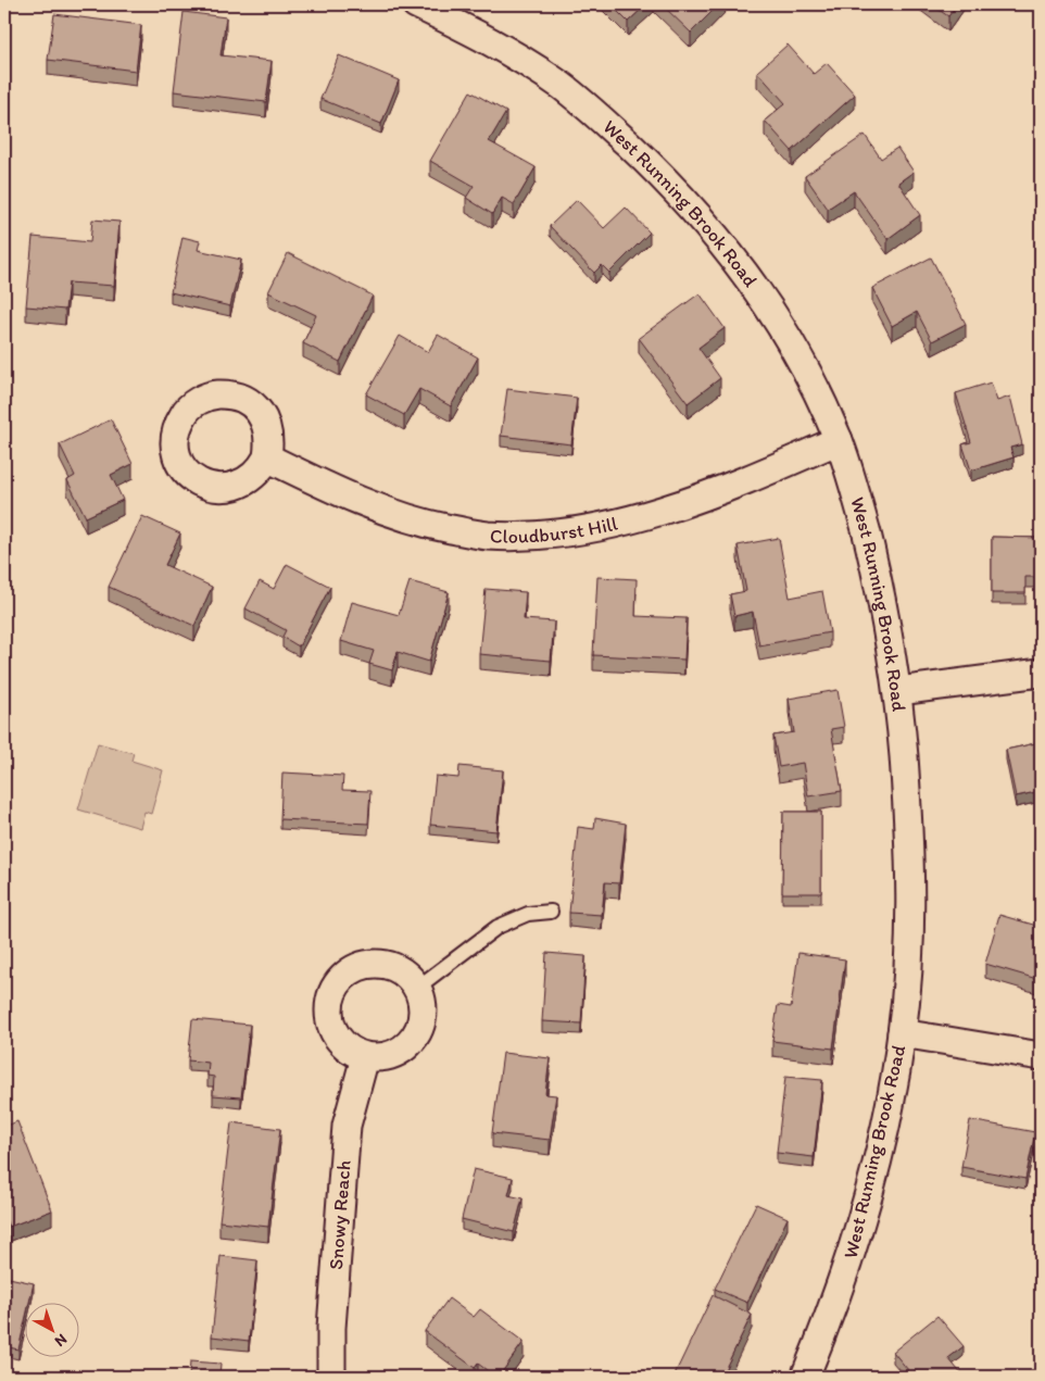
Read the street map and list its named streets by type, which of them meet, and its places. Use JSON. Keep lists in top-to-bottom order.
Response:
{
  "streets": {
    "street": ["West Running Brook Road", "Cloudburst Hill", "Snowy Reach"]
  },
  "crossings": [
    ["West Running Brook Road", "Cloudburst Hill"]
  ],
  "north": "bottom right"
}
